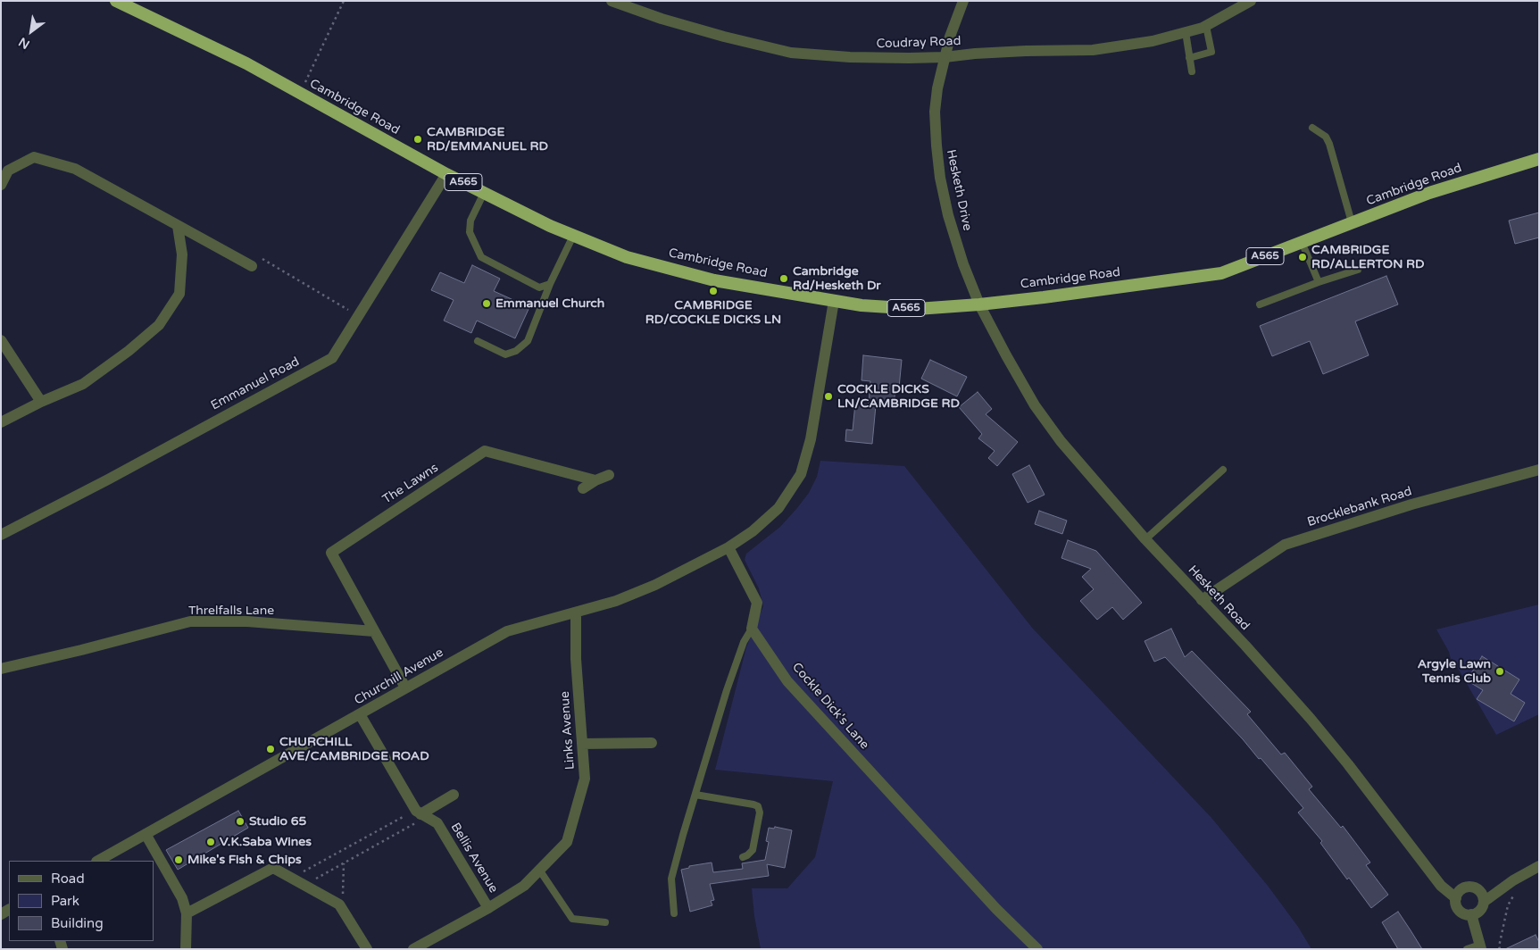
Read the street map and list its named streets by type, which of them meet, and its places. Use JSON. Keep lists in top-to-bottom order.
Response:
{
  "streets": {
    "highway": ["Cambridge Road", "A565"],
    "street": [
      "Coudray Road",
      "Hesketh Drive",
      "Emmanuel Road",
      "The Lawns",
      "Brocklebank Road",
      "Hesketh Road",
      "Threlfalls Lane",
      "Churchill Avenue",
      "Cockle Dick's Lane",
      "Links Avenue",
      "Bellis Avenue"
    ]
  },
  "crossings": [
    ["Coudray Road", "Hesketh Drive"],
    ["Cambridge Road", "Hesketh Drive"],
    ["Cambridge Road", "Emmanuel Road"],
    ["Cambridge Road", "Hesketh Road"],
    ["Hesketh Drive", "Hesketh Road"],
    ["The Lawns", "Threlfalls Lane"],
    ["Brocklebank Road", "Hesketh Road"],
    ["Churchill Avenue", "Links Avenue"],
    ["Churchill Avenue", "Bellis Avenue"],
    ["Links Avenue", "Bellis Avenue"]
  ],
  "places": [
    "CAMBRIDGE RD/EMMANUEL RD",
    "CAMBRIDGE RD/ALLERTON RD",
    "Cambridge Rd/Hesketh Dr",
    "CAMBRIDGE RD/COCKLE DICKS LN",
    "Emmanuel Church",
    "COCKLE DICKS LN/CAMBRIDGE RD",
    "Argyle Lawn Tennis Club",
    "CHURCHILL AVE/CAMBRIDGE ROAD",
    "Studio 65",
    "V.K.Saba Wines",
    "Mike's Fish & Chips"
  ],
  "legend": ["Road", "Park", "Building"],
  "north": "bottom left"
}
